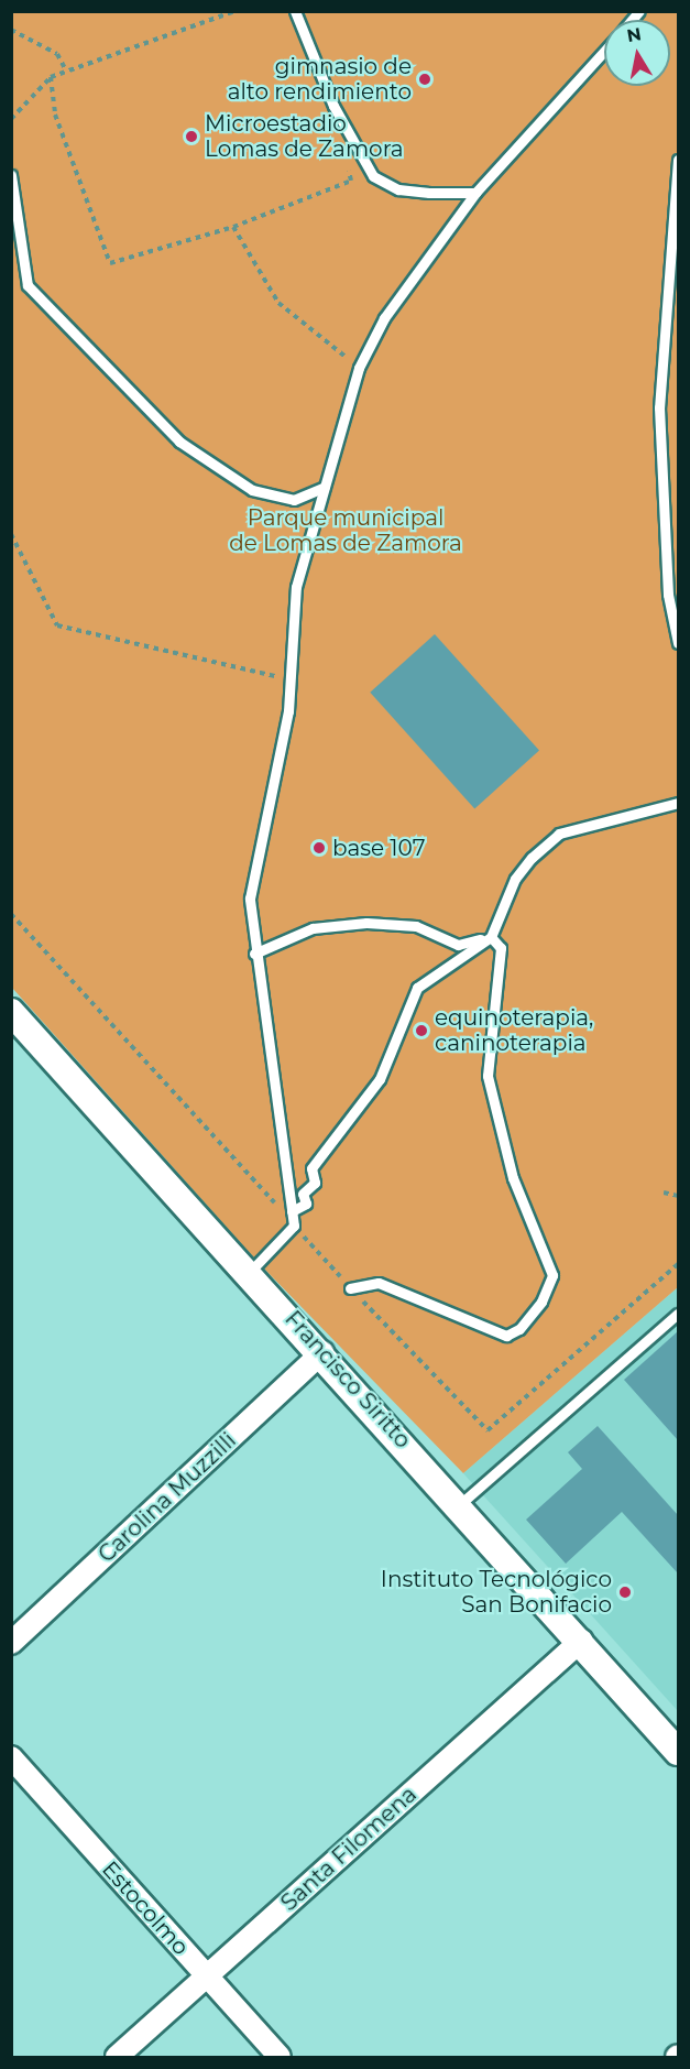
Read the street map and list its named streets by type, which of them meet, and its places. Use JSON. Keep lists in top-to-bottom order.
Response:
{
  "streets": {
    "street": [
      "Francisco Siritto",
      "Carolina Muzzilli",
      "Santa Filomena",
      "Estocolmo"
    ]
  },
  "crossings": [
    ["Francisco Siritto", "Carolina Muzzilli"],
    ["Francisco Siritto", "Santa Filomena"],
    ["Santa Filomena", "Estocolmo"]
  ],
  "parks": ["Parque municipal de Lomas de Zamora"],
  "places": [
    "gimnasio de alto rendimiento",
    "Microestadio Lomas de Zamora",
    "base 107",
    "equinoterapia, caninoterapia",
    "Instituto Tecnológico San Bonifacio"
  ],
  "north": "top"
}
